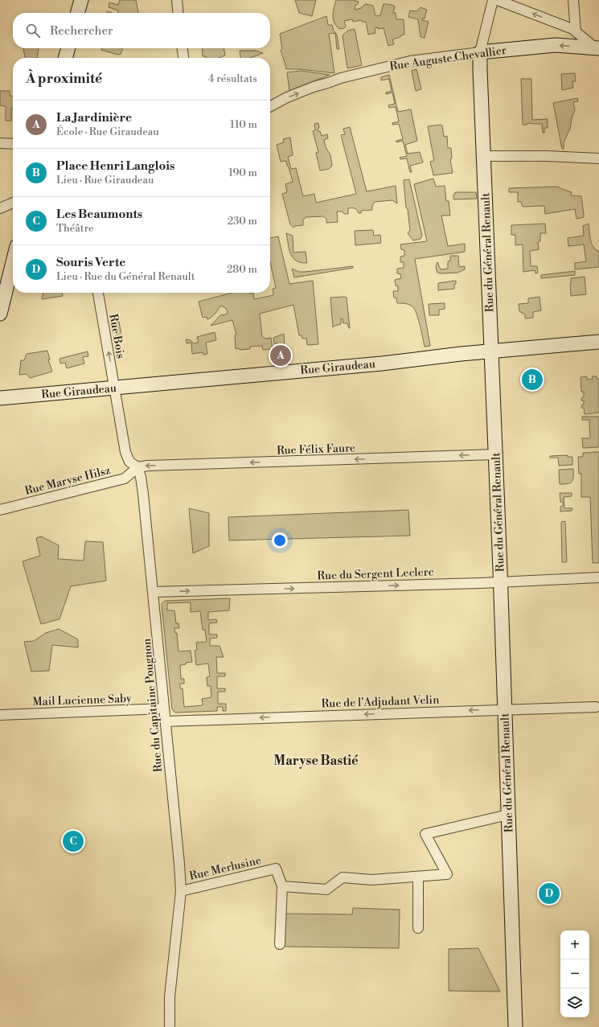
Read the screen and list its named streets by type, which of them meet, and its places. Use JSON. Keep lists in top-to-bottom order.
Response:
{
  "streets": {
    "street": [
      "Rue Auguste Chevallier",
      "Rue du Général Renault",
      "Rue Bois",
      "Rue Giraudeau",
      "Rue Félix Faure",
      "Rue Maryse Hilsz",
      "Rue du Sergent Leclerc",
      "Mail Lucienne Saby",
      "Rue de l'Adjudant Velin",
      "Rue du Capitaine Pougnon",
      "Rue Merlusine"
    ]
  },
  "crossings": [
    ["Rue Auguste Chevallier", "Rue du Général Renault"],
    ["Rue du Général Renault", "Rue Giraudeau"],
    ["Rue du Général Renault", "Rue Félix Faure"],
    ["Rue du Général Renault", "Rue du Sergent Leclerc"],
    ["Rue du Général Renault", "Rue de l'Adjudant Velin"],
    ["Rue Bois", "Rue Giraudeau"],
    ["Rue Bois", "Rue du Capitaine Pougnon"],
    ["Rue Giraudeau", "Rue du Capitaine Pougnon"],
    ["Rue Félix Faure", "Rue Maryse Hilsz"],
    ["Rue Félix Faure", "Rue du Capitaine Pougnon"],
    ["Rue Maryse Hilsz", "Rue du Capitaine Pougnon"],
    ["Rue du Sergent Leclerc", "Rue du Capitaine Pougnon"],
    ["Mail Lucienne Saby", "Rue du Capitaine Pougnon"],
    ["Rue de l'Adjudant Velin", "Rue du Capitaine Pougnon"],
    ["Rue du Capitaine Pougnon", "Rue Merlusine"]
  ],
  "one_way": [
    "Rue Bois",
    "Rue Félix Faure",
    "Rue du Sergent Leclerc",
    "Rue de l'Adjudant Velin"
  ],
  "districts": ["Maryse Bastié"],
  "page": {
    "search": "Rechercher",
    "heading": ["À proximité", "4 résultats"],
    "list": [
      {
        "mark": "A",
        "name": "La Jardinière",
        "note": "École · Rue Giraudeau",
        "value": "110 m"
      },
      {
        "mark": "B",
        "name": "Place Henri Langlois",
        "note": "Lieu · Rue Giraudeau",
        "value": "190 m"
      },
      {
        "mark": "C",
        "name": "Les Beaumonts",
        "note": "Théâtre",
        "value": "230 m"
      },
      {
        "mark": "D",
        "name": "Souris Verte",
        "note": "Lieu · Rue du Général Renault",
        "value": "280 m"
      }
    ],
    "pins": [
      "A",
      "B",
      "C",
      "D"
    ],
    "map_buttons": ["+", "−"]
  }
}
